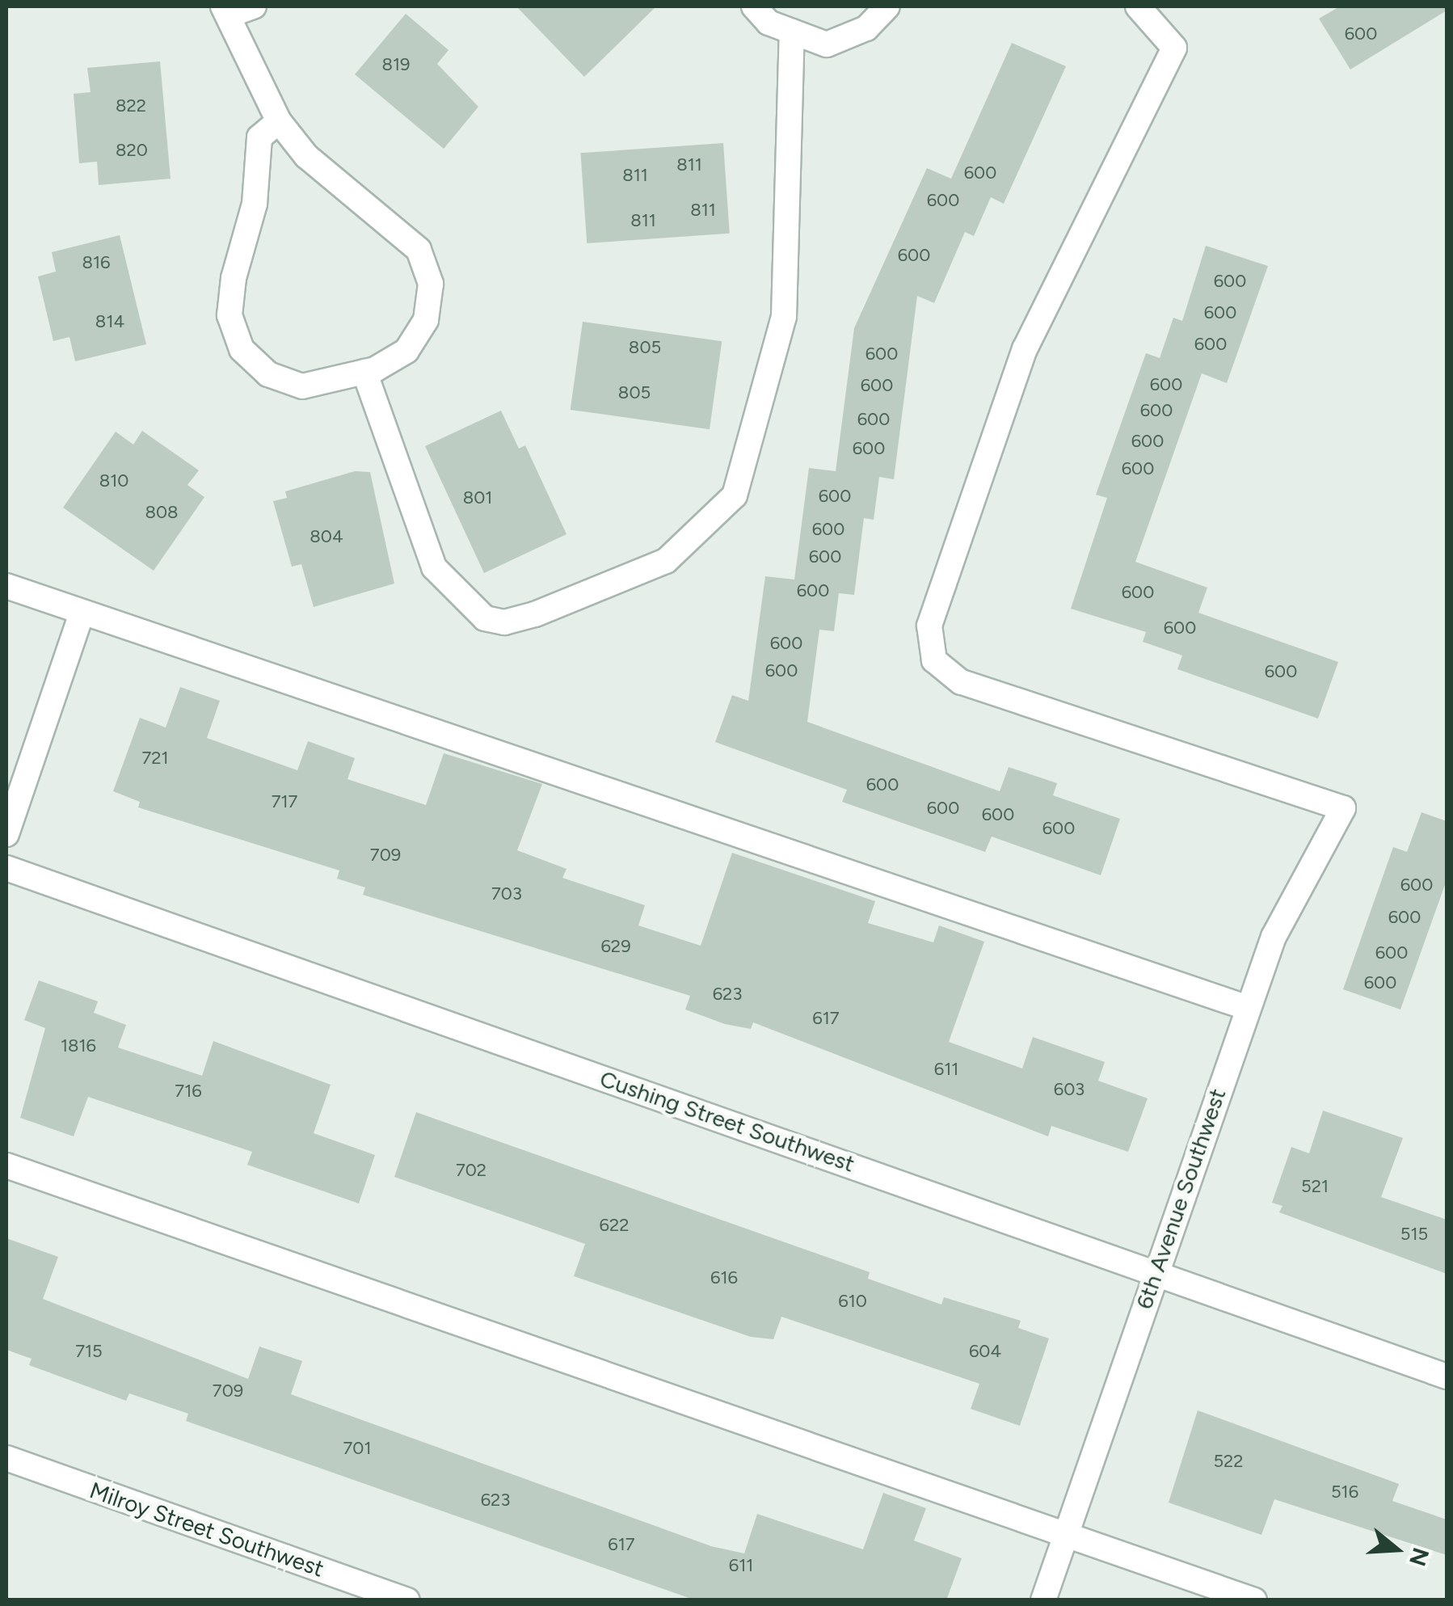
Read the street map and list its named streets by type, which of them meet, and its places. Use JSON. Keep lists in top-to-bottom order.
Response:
{
  "streets": {
    "street": ["Cushing Street Southwest", "6th Avenue Southwest", "Milroy Street Southwest"]
  },
  "crossings": [
    ["Cushing Street Southwest", "6th Avenue Southwest"]
  ],
  "house_numbers": [
    "600",
    "819",
    "822",
    "820",
    "811",
    "600",
    "811",
    "600",
    "811",
    "811",
    "600",
    "816",
    "600",
    "600",
    "814",
    "600",
    "805",
    "600",
    "600",
    "600",
    "805",
    "600",
    "600",
    "600",
    "600",
    "600",
    "810",
    "600",
    "801",
    "808",
    "600",
    "804",
    "600",
    "600",
    "600",
    "600",
    "600",
    "600",
    "600",
    "721",
    "600",
    "717",
    "600",
    "600",
    "600",
    "709",
    "600",
    "703",
    "600",
    "629",
    "600",
    "600",
    "623",
    "617",
    "1816",
    "611",
    "603",
    "716",
    "702",
    "521",
    "622",
    "515",
    "616",
    "610",
    "715",
    "604",
    "709",
    "701",
    "522",
    "516",
    "623",
    "617",
    "611"
  ],
  "north": "right"
}
